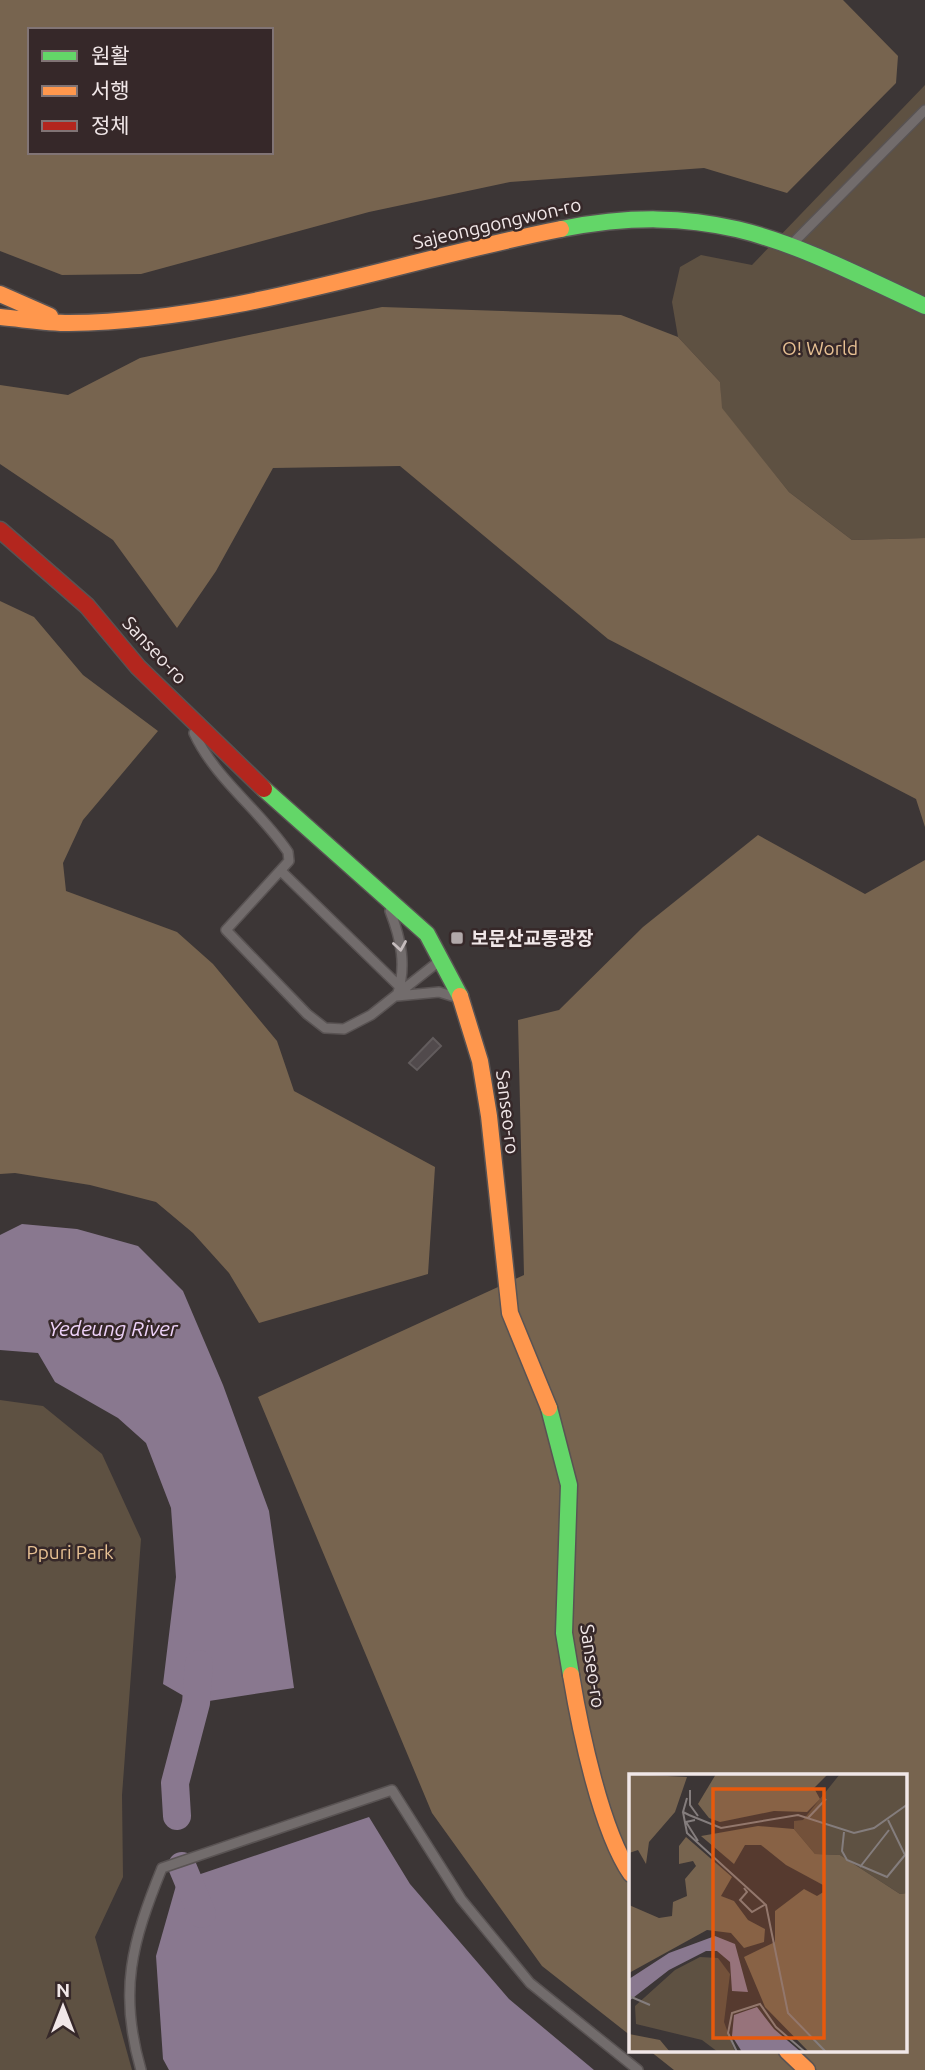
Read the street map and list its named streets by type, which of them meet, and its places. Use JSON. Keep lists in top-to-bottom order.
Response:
{
  "streets": {
    "street": ["Sajeonggongwon-ro", "Sanseo-ro"]
  },
  "water": ["Yedeung River"],
  "parks": ["O! World", "Ppuri Park"],
  "places": {
    "transit": ["보문산교통광장"]
  },
  "legend": ["원활", "서행", "정체"],
  "north": "top"
}
